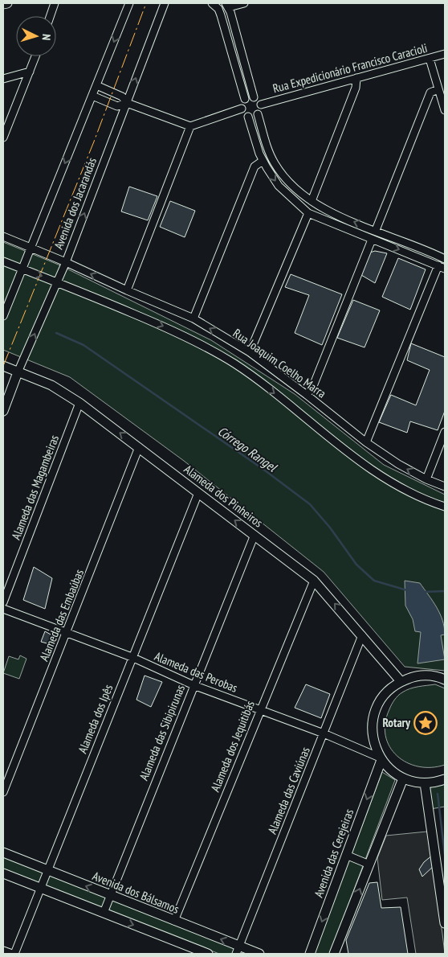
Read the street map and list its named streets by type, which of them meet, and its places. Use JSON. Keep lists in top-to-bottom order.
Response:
{
  "streets": {
    "street": [
      "Rua Expedicionário Francisco Caracioli",
      "Avenida dos Jacarandás",
      "Rua Joaquim Coelho Marra",
      "Alameda das Magambeiras",
      "Alameda dos Pinheiros",
      "Alameda das Embaúbas",
      "Alameda das Perobas",
      "Alameda dos Ipês",
      "Alameda das Sibipirunas",
      "Alameda dos Jequitibás",
      "Alameda das Caviúnas",
      "Avenida das Cerejeiras",
      "Avenida dos Bálsamos"
    ]
  },
  "crossings": [
    ["Avenida dos Jacarandás", "Rua Joaquim Coelho Marra"],
    ["Avenida dos Jacarandás", "Alameda dos Pinheiros"],
    ["Alameda das Magambeiras", "Alameda dos Pinheiros"],
    ["Alameda dos Pinheiros", "Alameda das Embaúbas"],
    ["Alameda dos Pinheiros", "Alameda dos Ipês"],
    ["Alameda dos Pinheiros", "Alameda das Sibipirunas"],
    ["Alameda dos Pinheiros", "Alameda dos Jequitibás"],
    ["Alameda dos Pinheiros", "Alameda das Caviúnas"],
    ["Alameda das Embaúbas", "Alameda das Perobas"],
    ["Alameda das Perobas", "Alameda dos Ipês"],
    ["Alameda das Perobas", "Alameda das Sibipirunas"],
    ["Alameda das Perobas", "Alameda dos Jequitibás"],
    ["Alameda das Perobas", "Alameda das Caviúnas"],
    ["Alameda das Perobas", "Avenida das Cerejeiras"],
    ["Alameda dos Ipês", "Avenida dos Bálsamos"],
    ["Alameda das Sibipirunas", "Avenida dos Bálsamos"],
    ["Alameda dos Jequitibás", "Avenida dos Bálsamos"],
    ["Alameda das Caviúnas", "Avenida dos Bálsamos"]
  ],
  "one_way": ["Alameda dos Pinheiros"],
  "water": ["Córrego Rangel"],
  "places": {
    "place": ["Rotary"]
  },
  "north": "right"
}
